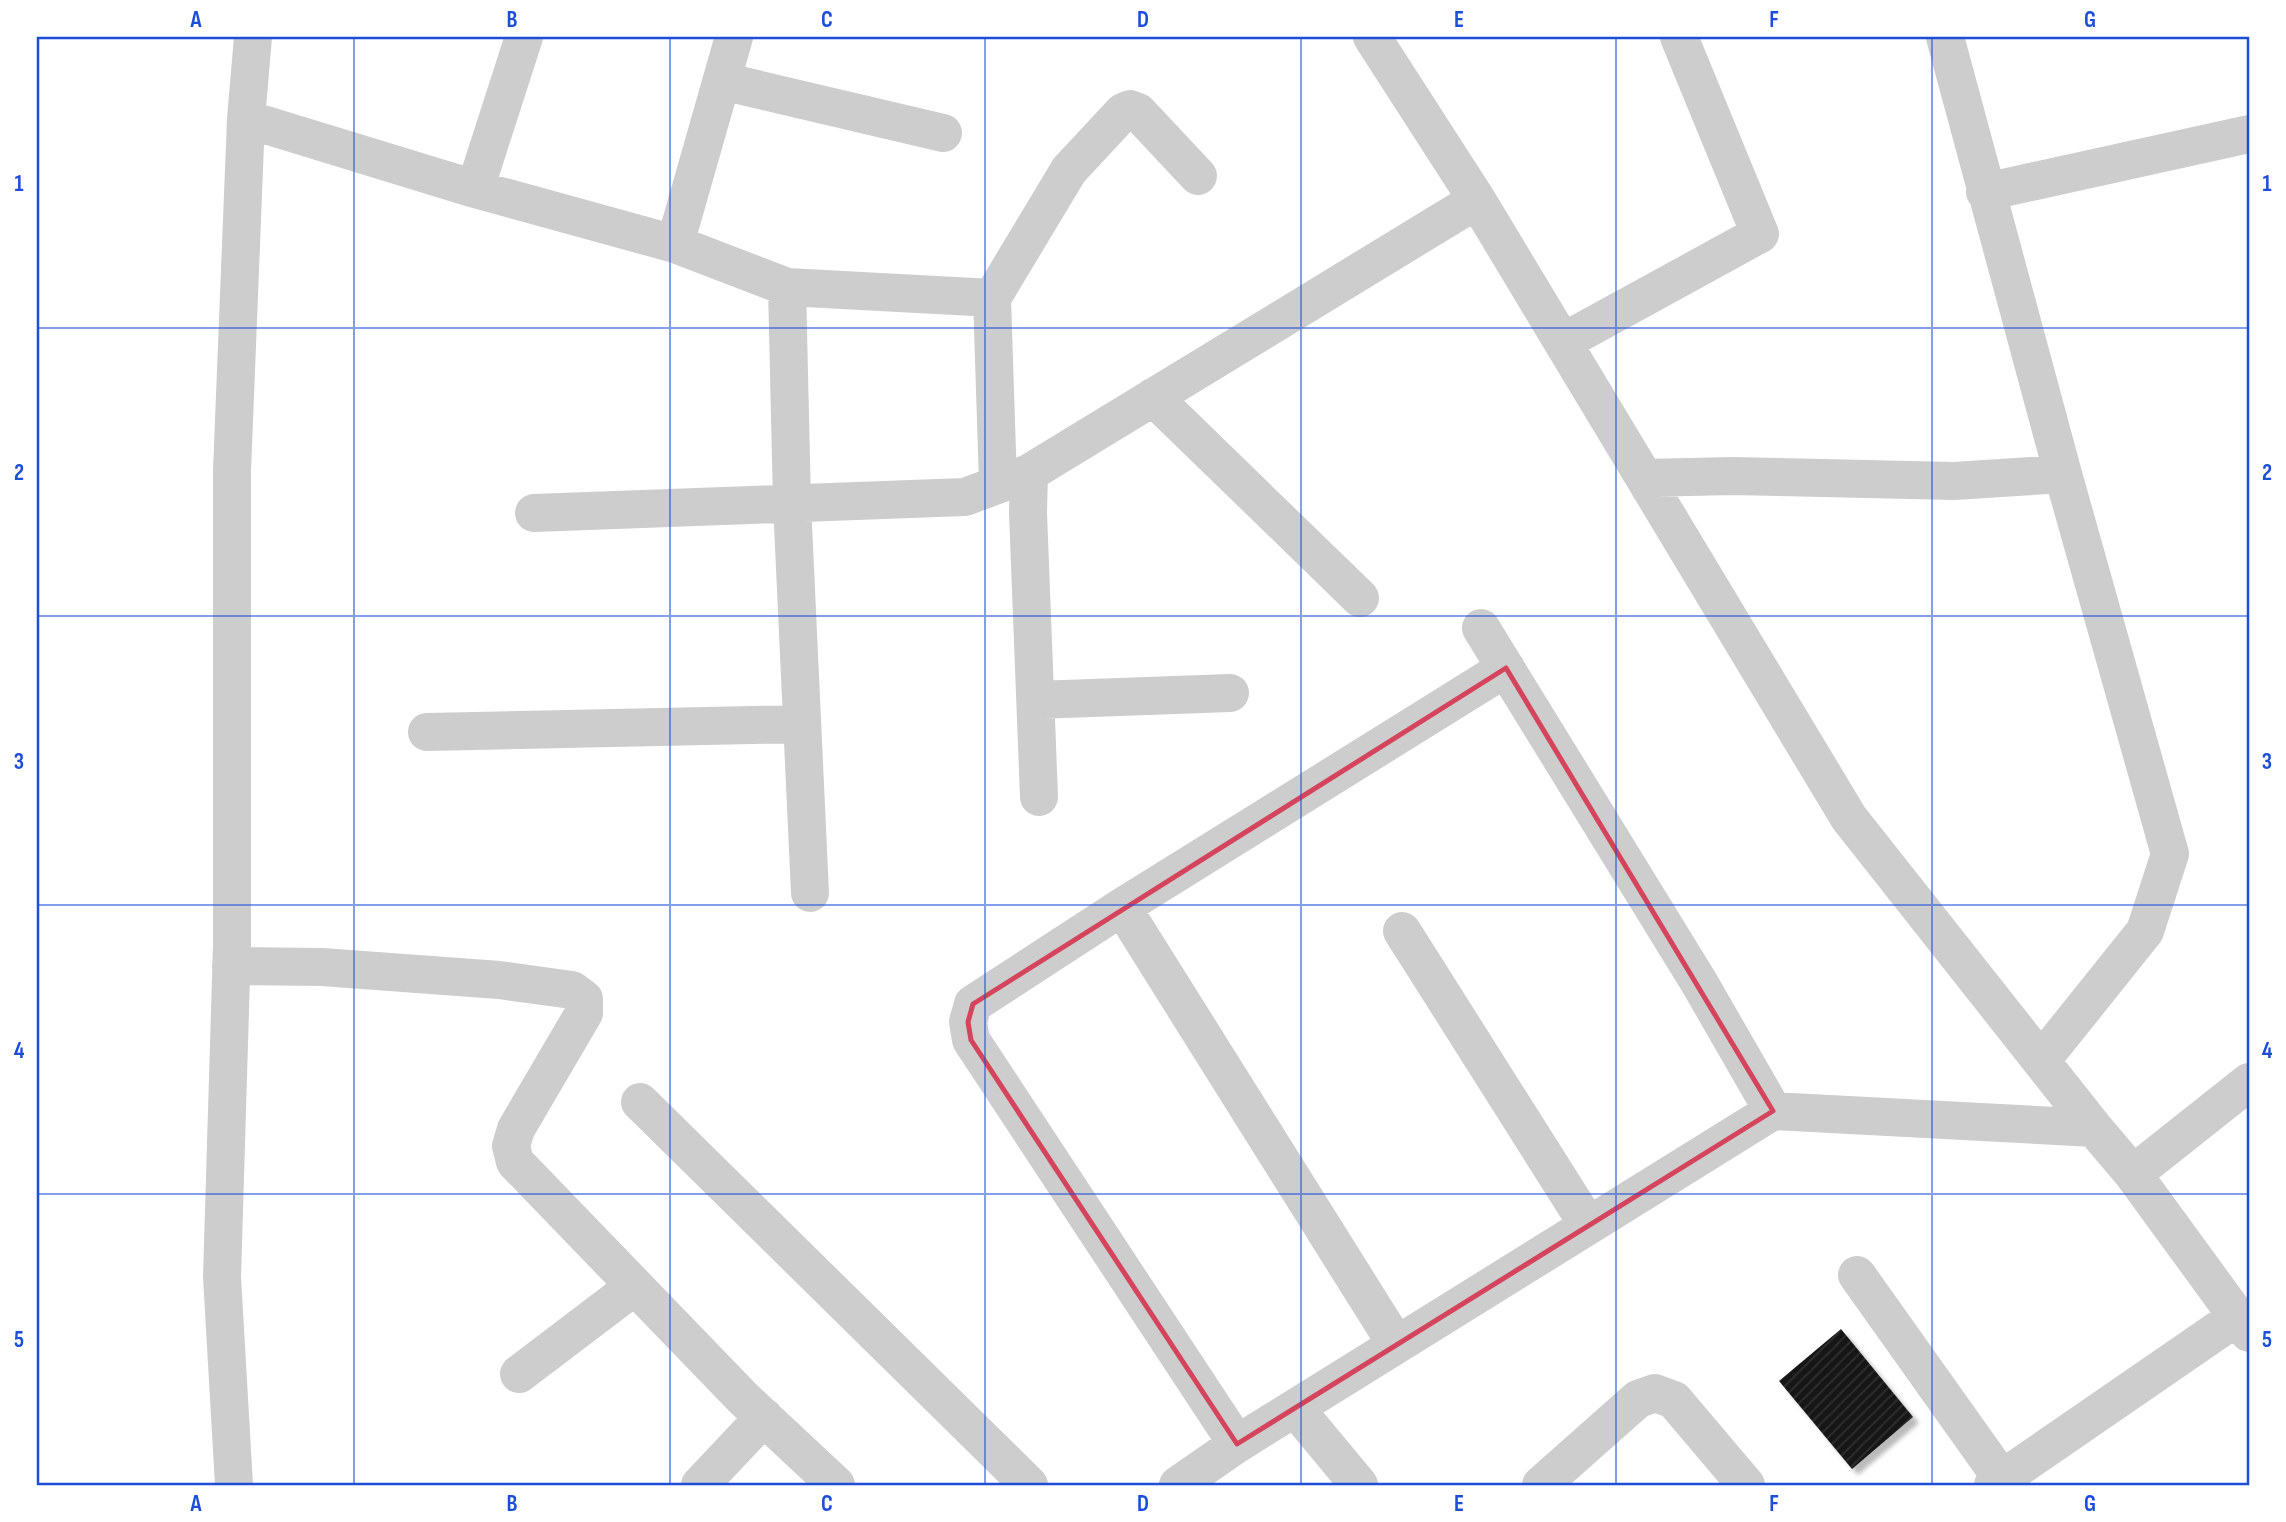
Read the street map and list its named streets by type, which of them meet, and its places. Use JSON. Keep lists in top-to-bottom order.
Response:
{
  "grid": {
    "columns": [
      "A",
      "B",
      "C",
      "D",
      "E",
      "F",
      "G"
    ],
    "rows": [
      "1",
      "2",
      "3",
      "4",
      "5"
    ]
  }
}
